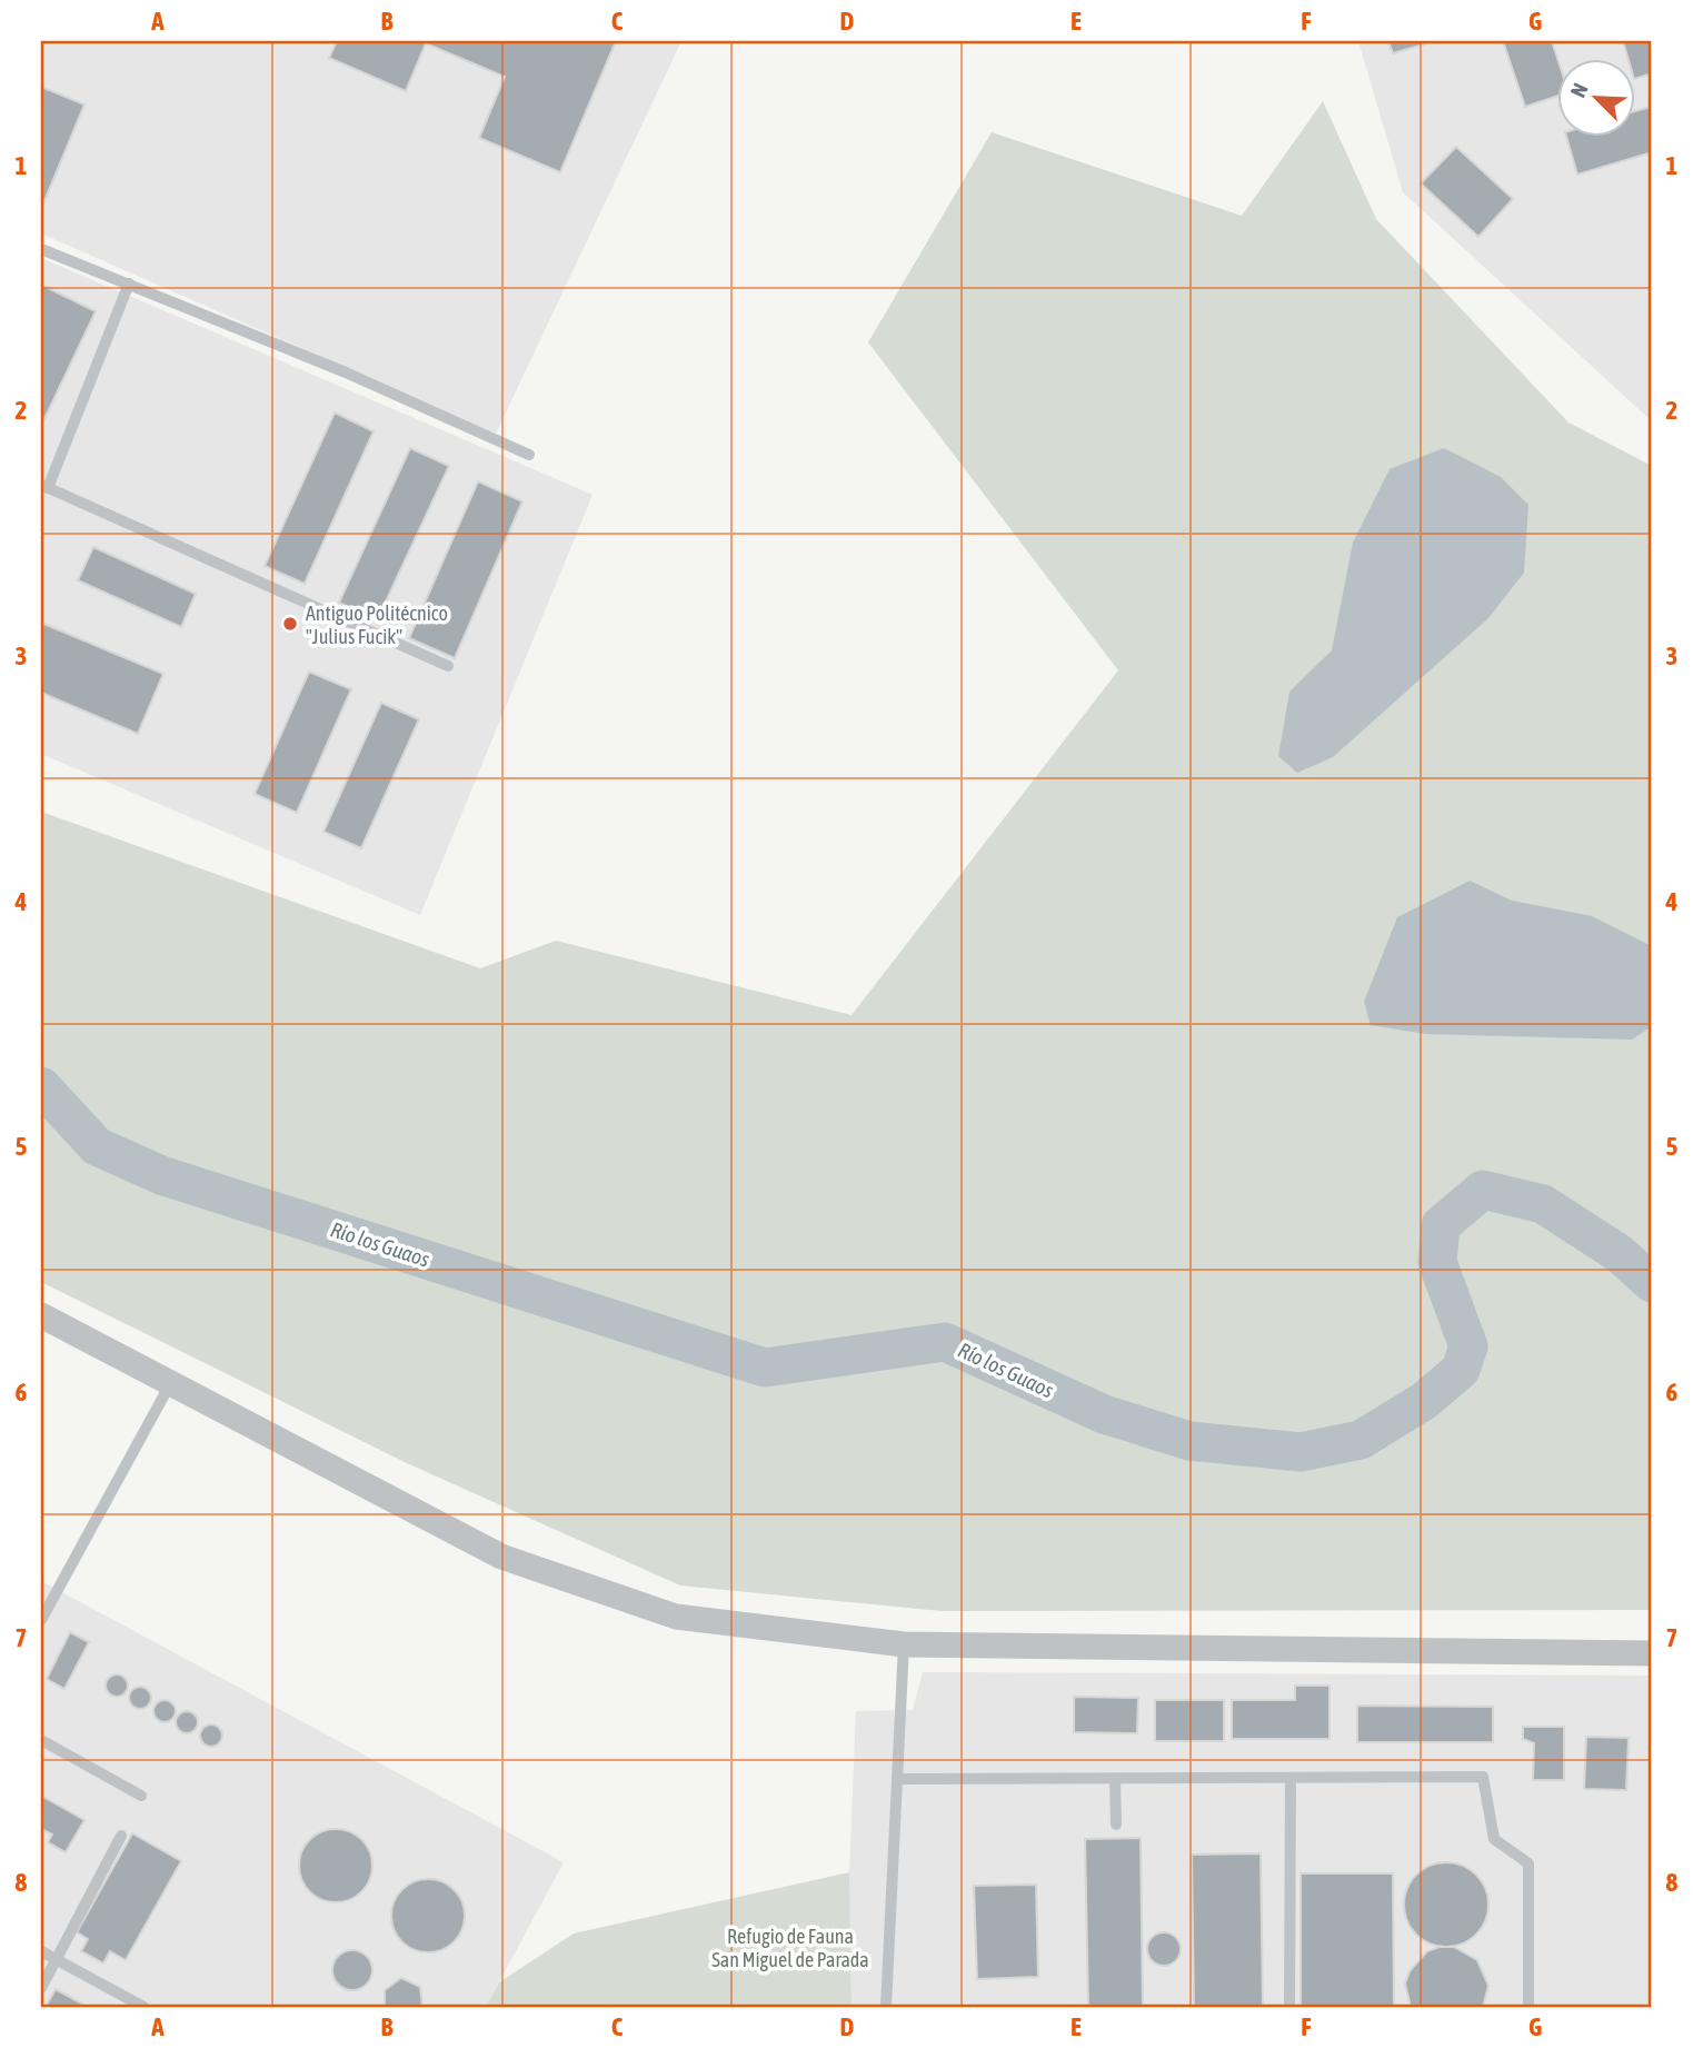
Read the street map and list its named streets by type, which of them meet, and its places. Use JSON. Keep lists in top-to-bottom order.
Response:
{
  "water": ["Río los Guaos"],
  "parks": ["Refugio de Fauna San Miguel de Parada"],
  "places": ["Antiguo Politécnico \"Julius Fucik\""],
  "north": "top left",
  "grid": {
    "columns": [
      "A",
      "B",
      "C",
      "D",
      "E",
      "F",
      "G"
    ],
    "rows": [
      "1",
      "2",
      "3",
      "4",
      "5",
      "6",
      "7",
      "8"
    ]
  }
}
